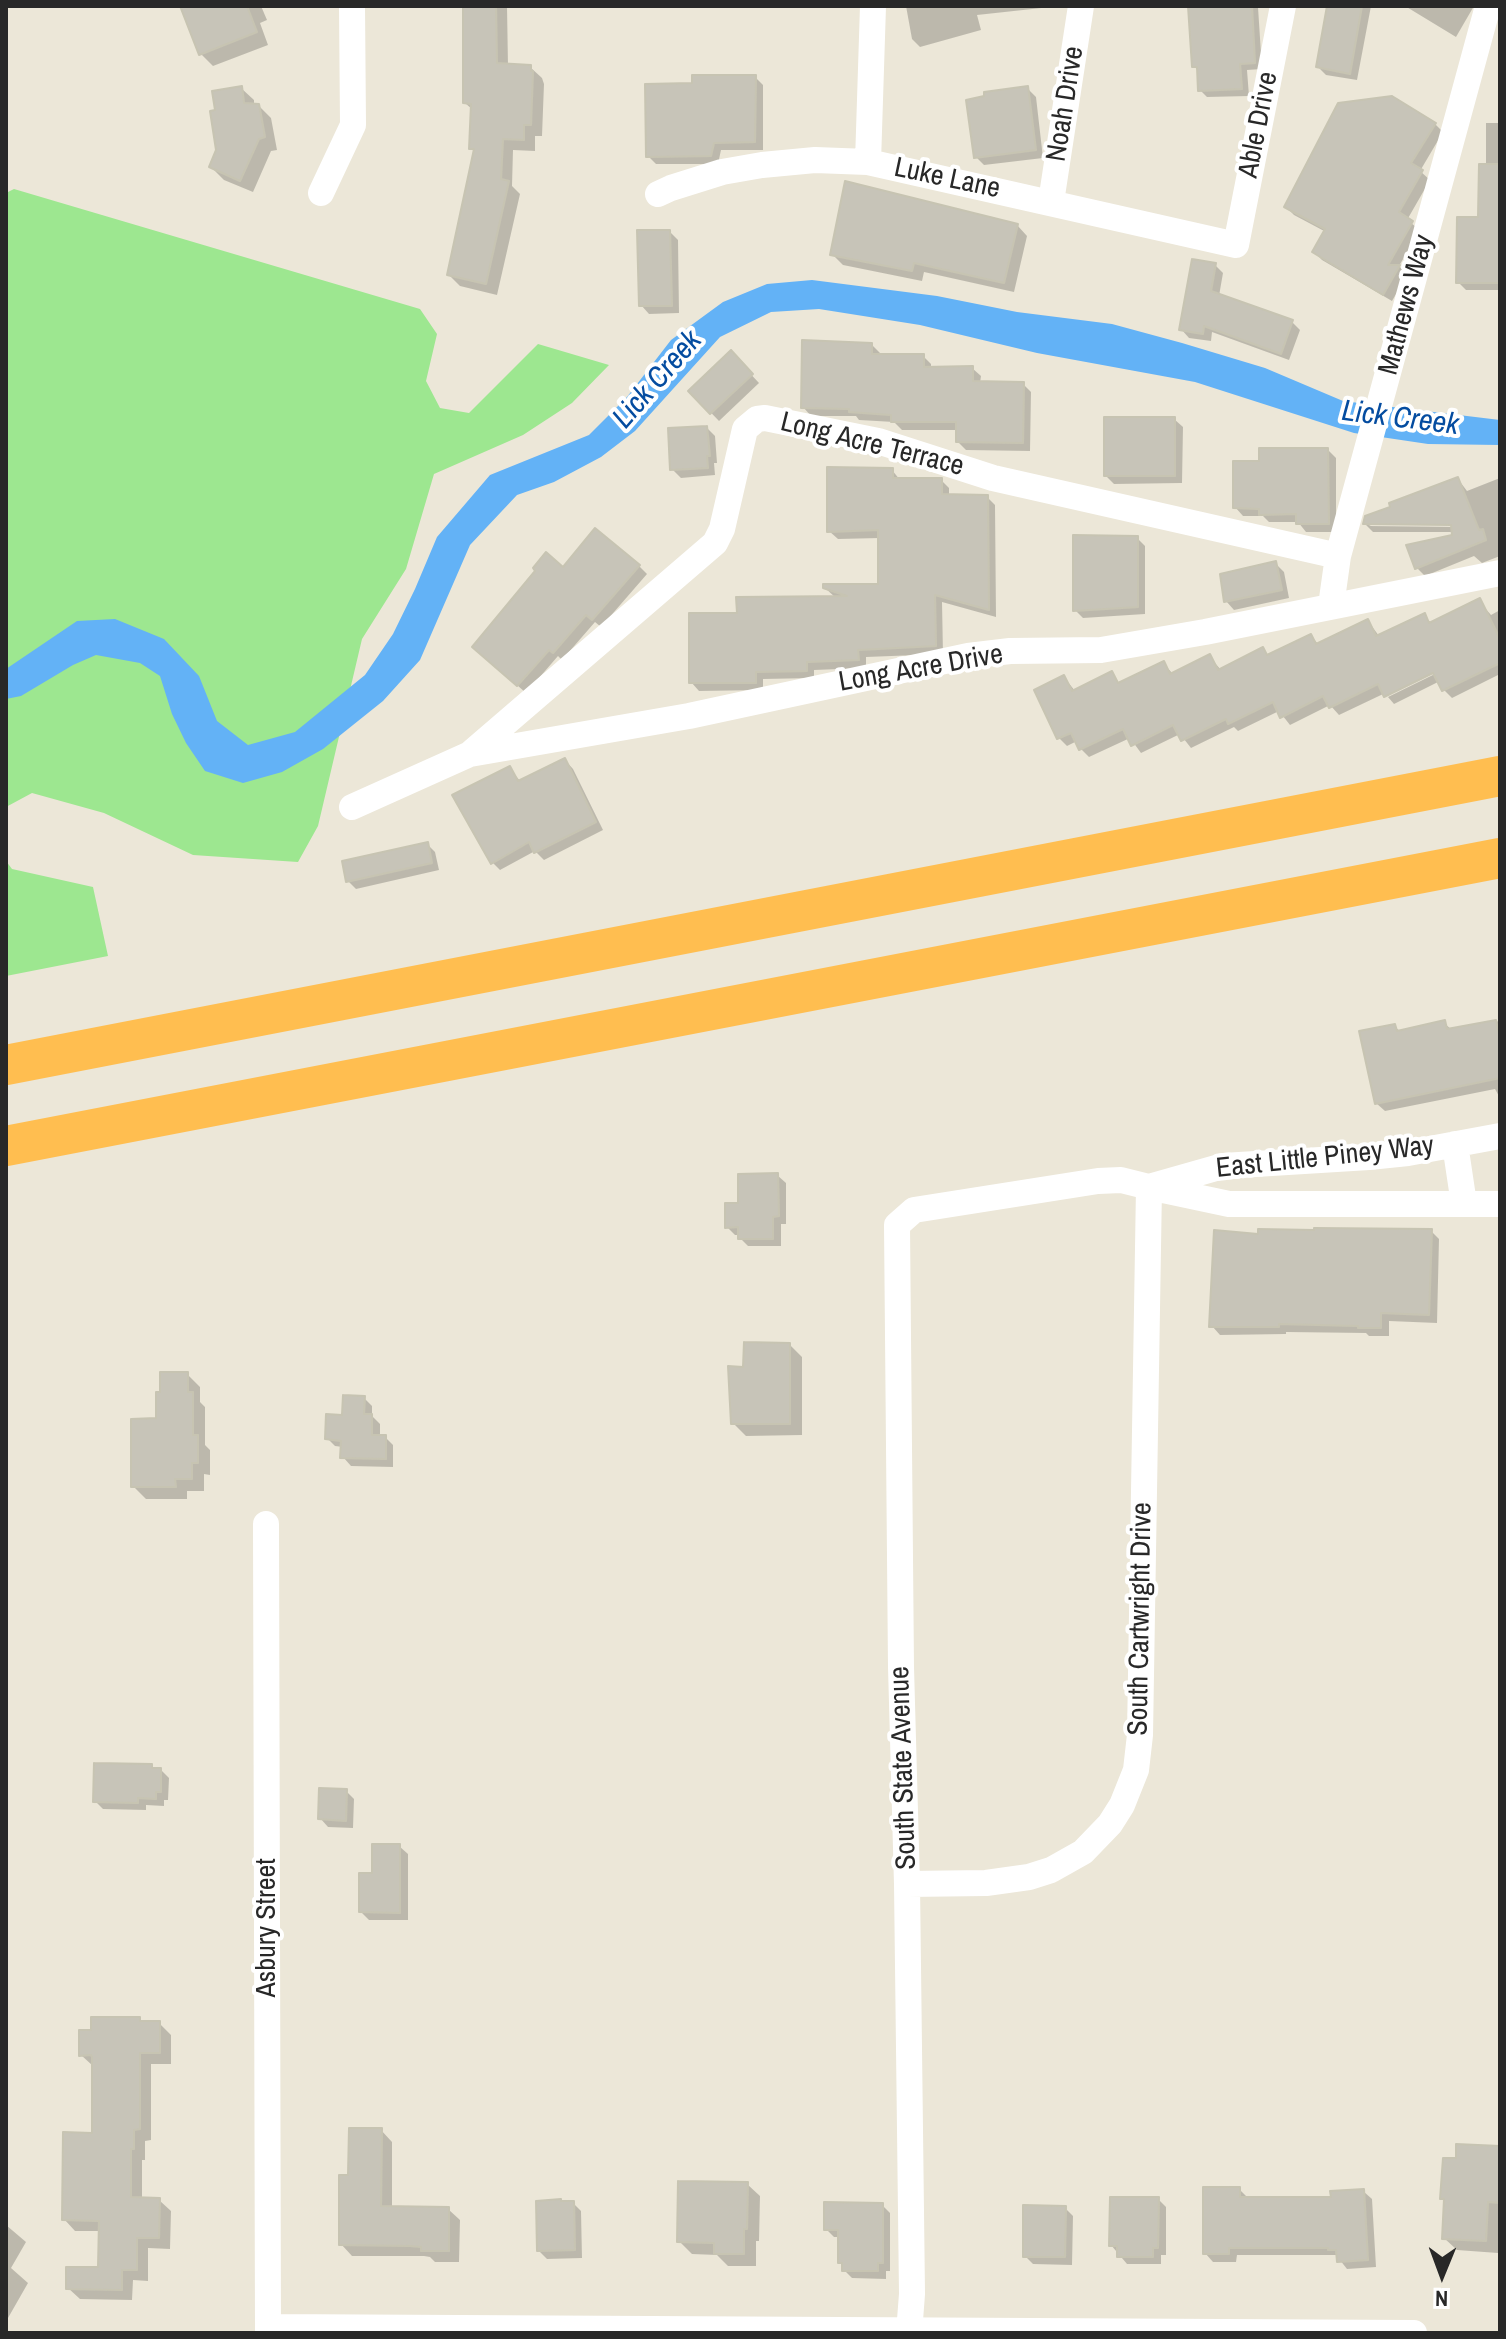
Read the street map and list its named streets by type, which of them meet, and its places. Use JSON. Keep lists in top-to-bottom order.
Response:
{
  "streets": {
    "street": [
      "Noah Drive",
      "Able Drive",
      "Luke Lane",
      "Mathews Way",
      "Long Acre Terrace",
      "Long Acre Drive",
      "East Little Piney Way",
      "South Cartwright Drive",
      "South State Avenue",
      "Asbury Street"
    ]
  },
  "crossings": [
    ["Noah Drive", "Luke Lane"],
    ["Able Drive", "Luke Lane"],
    ["Mathews Way", "Long Acre Terrace"],
    ["Mathews Way", "Long Acre Drive"],
    ["Long Acre Terrace", "Long Acre Drive"],
    ["East Little Piney Way", "South Cartwright Drive"],
    ["East Little Piney Way", "South State Avenue"],
    ["South Cartwright Drive", "South State Avenue"]
  ],
  "water": ["Lick Creek"],
  "north": "bottom"
}
